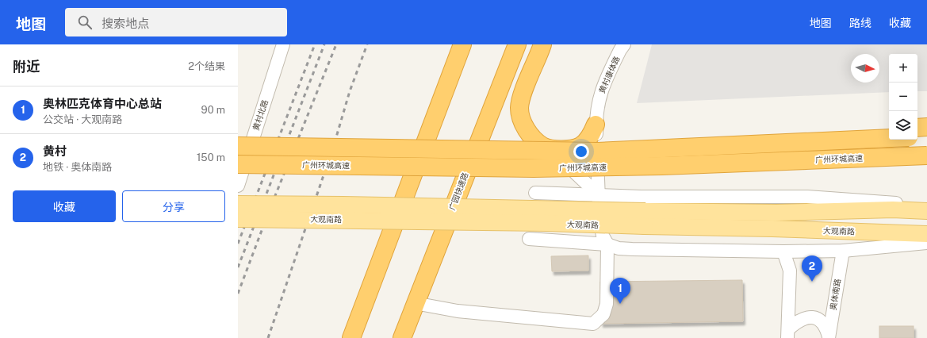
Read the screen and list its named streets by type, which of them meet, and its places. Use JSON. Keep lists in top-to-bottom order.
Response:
{
  "streets": {
    "highway": ["广州环城高速", "广园快速路"],
    "main road": ["大观南路"],
    "street": ["黄村康体路", "黄村北路", "奥体南路"]
  },
  "north": "right",
  "page": {
    "header": "地图",
    "search": "搜索地点",
    "nav": ["地图", "路线", "收藏"],
    "heading": ["附近", "2个结果"],
    "map_buttons": ["+", "−"],
    "list": [
      {
        "mark": "1",
        "name": "奥林匹克体育中心总站",
        "note": "公交站 · 大观南路",
        "value": "90 m"
      },
      {
        "mark": "2",
        "name": "黄村",
        "note": "地铁 · 奥体南路",
        "value": "150 m"
      }
    ],
    "buttons": ["收藏", "分享"],
    "pins": ["2", "1"]
  }
}
